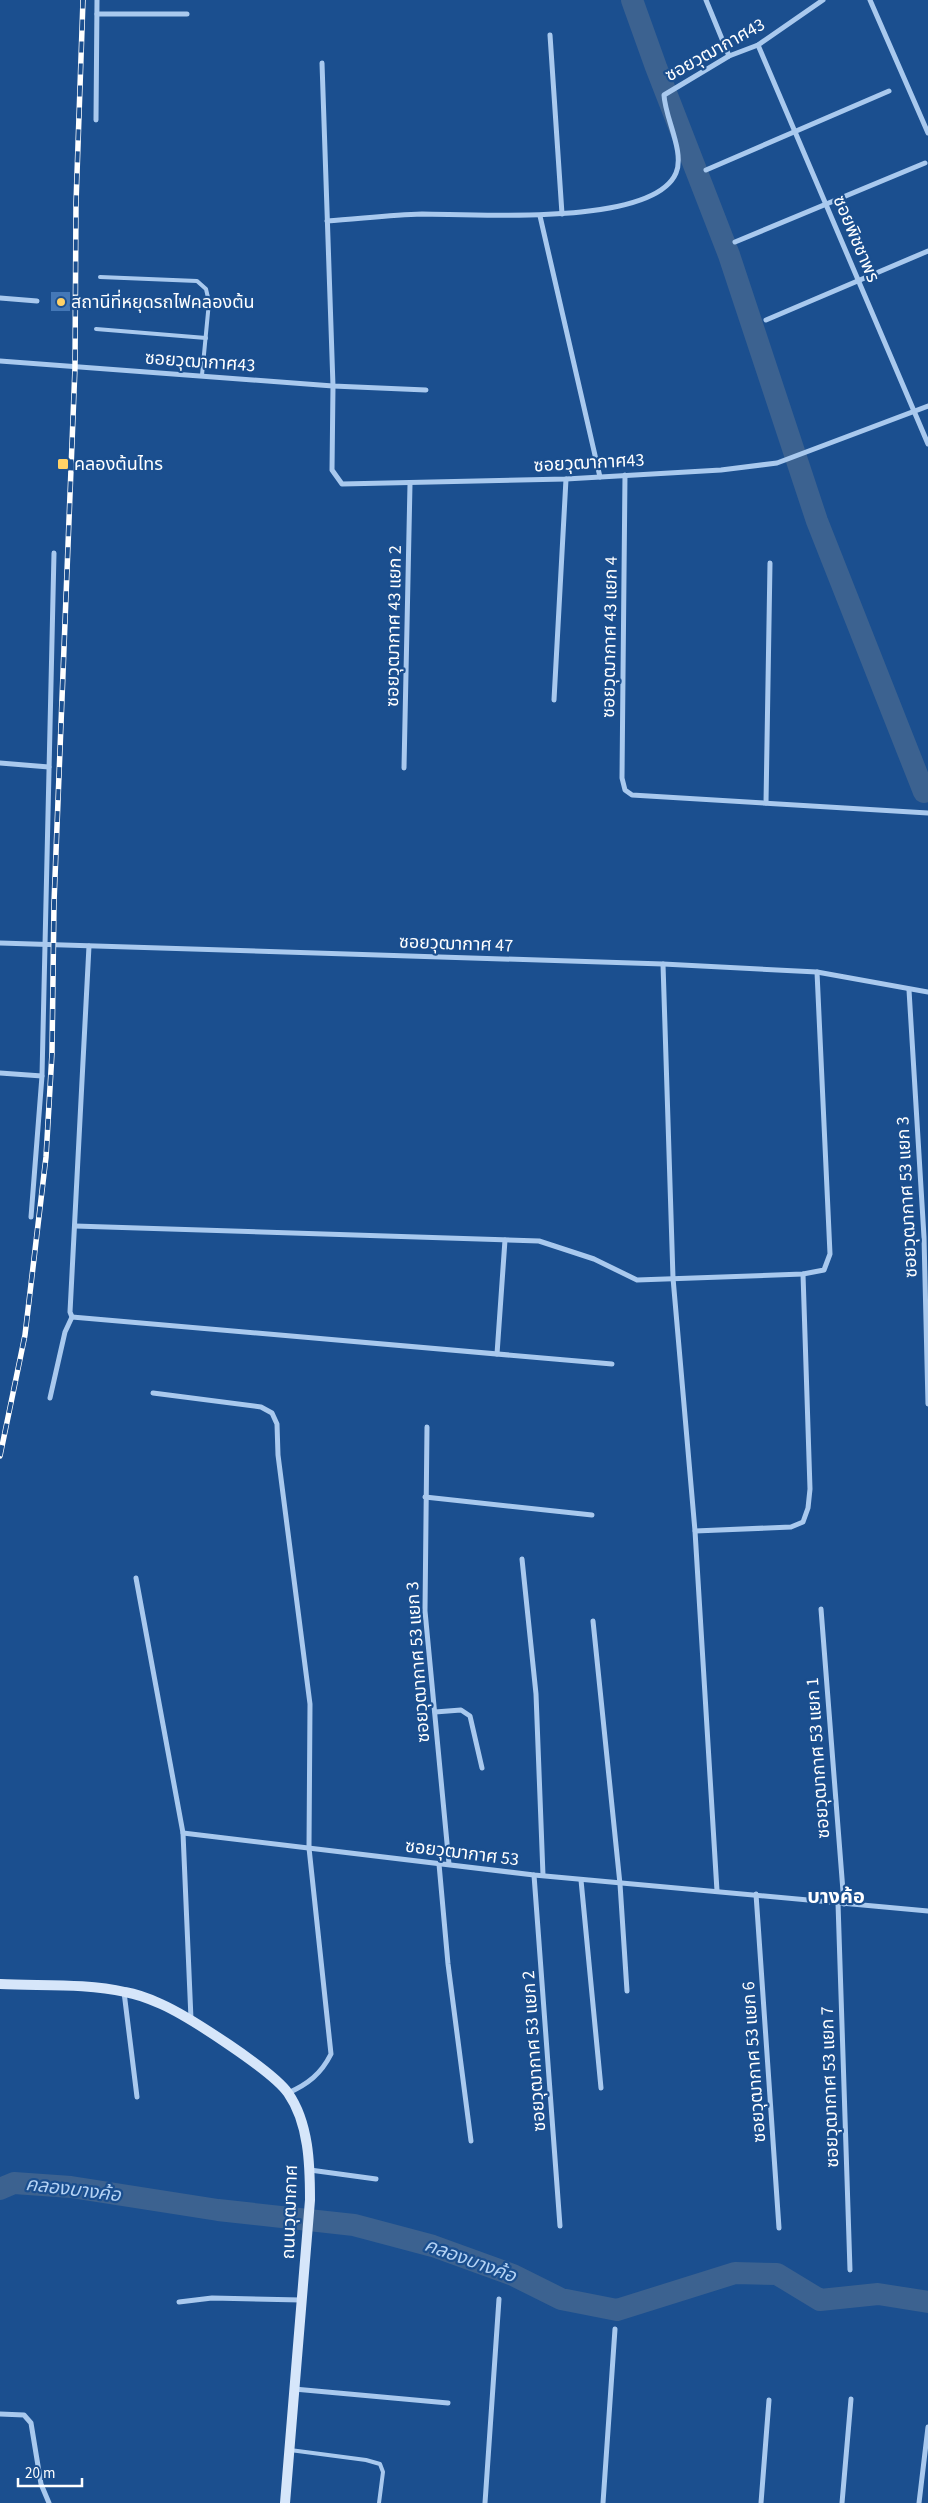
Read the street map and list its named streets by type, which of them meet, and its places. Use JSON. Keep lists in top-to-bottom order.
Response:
{
  "streets": {
    "main road": ["ถนนวุฒากาศ"],
    "street": [
      "ซอยวุฒากาศ43",
      "ซอยพิชชาพร",
      "ซอยวุฒากาศ 43 แยก 2",
      "ซอยวุฒากาศ 43 แยก 4",
      "ซอยวุฒากาศ 47",
      "ซอยวุฒากาศ 53 แยก 3",
      "ซอยวุฒากาศ 53 แยก 1",
      "ซอยวุฒากาศ 53",
      "ซอยวุฒากาศ 53 แยก 2",
      "ซอยวุฒากาศ 53 แยก 6",
      "ซอยวุฒากาศ 53 แยก 7"
    ]
  },
  "crossings": [
    ["ซอยวุฒากาศ43", "ซอยพิชชาพร"],
    ["ซอยวุฒากาศ43", "ซอยวุฒากาศ 43 แยก 2"],
    ["ซอยวุฒากาศ43", "ซอยวุฒากาศ 43 แยก 4"],
    ["ซอยวุฒากาศ 47", "ซอยวุฒากาศ 53 แยก 3"],
    ["ซอยวุฒากาศ 53 แยก 3", "ซอยวุฒากาศ 53"],
    ["ซอยวุฒากาศ 53 แยก 1", "ซอยวุฒากาศ 53"],
    ["ซอยวุฒากาศ 53 แยก 1", "ซอยวุฒากาศ 53 แยก 7"],
    ["ซอยวุฒากาศ 53", "ซอยวุฒากาศ 53 แยก 2"],
    ["ซอยวุฒากาศ 53", "ซอยวุฒากาศ 53 แยก 6"],
    ["ซอยวุฒากาศ 53", "ซอยวุฒากาศ 53 แยก 7"]
  ],
  "districts": ["บางค้อ"],
  "water": ["คลองบางค้อ"],
  "places": {
    "other": ["สถานีที่หยุดรถไฟคลองต้น"],
    "transit": ["คลองต้นไทร"]
  },
  "scale_bar": "20 m"
}
